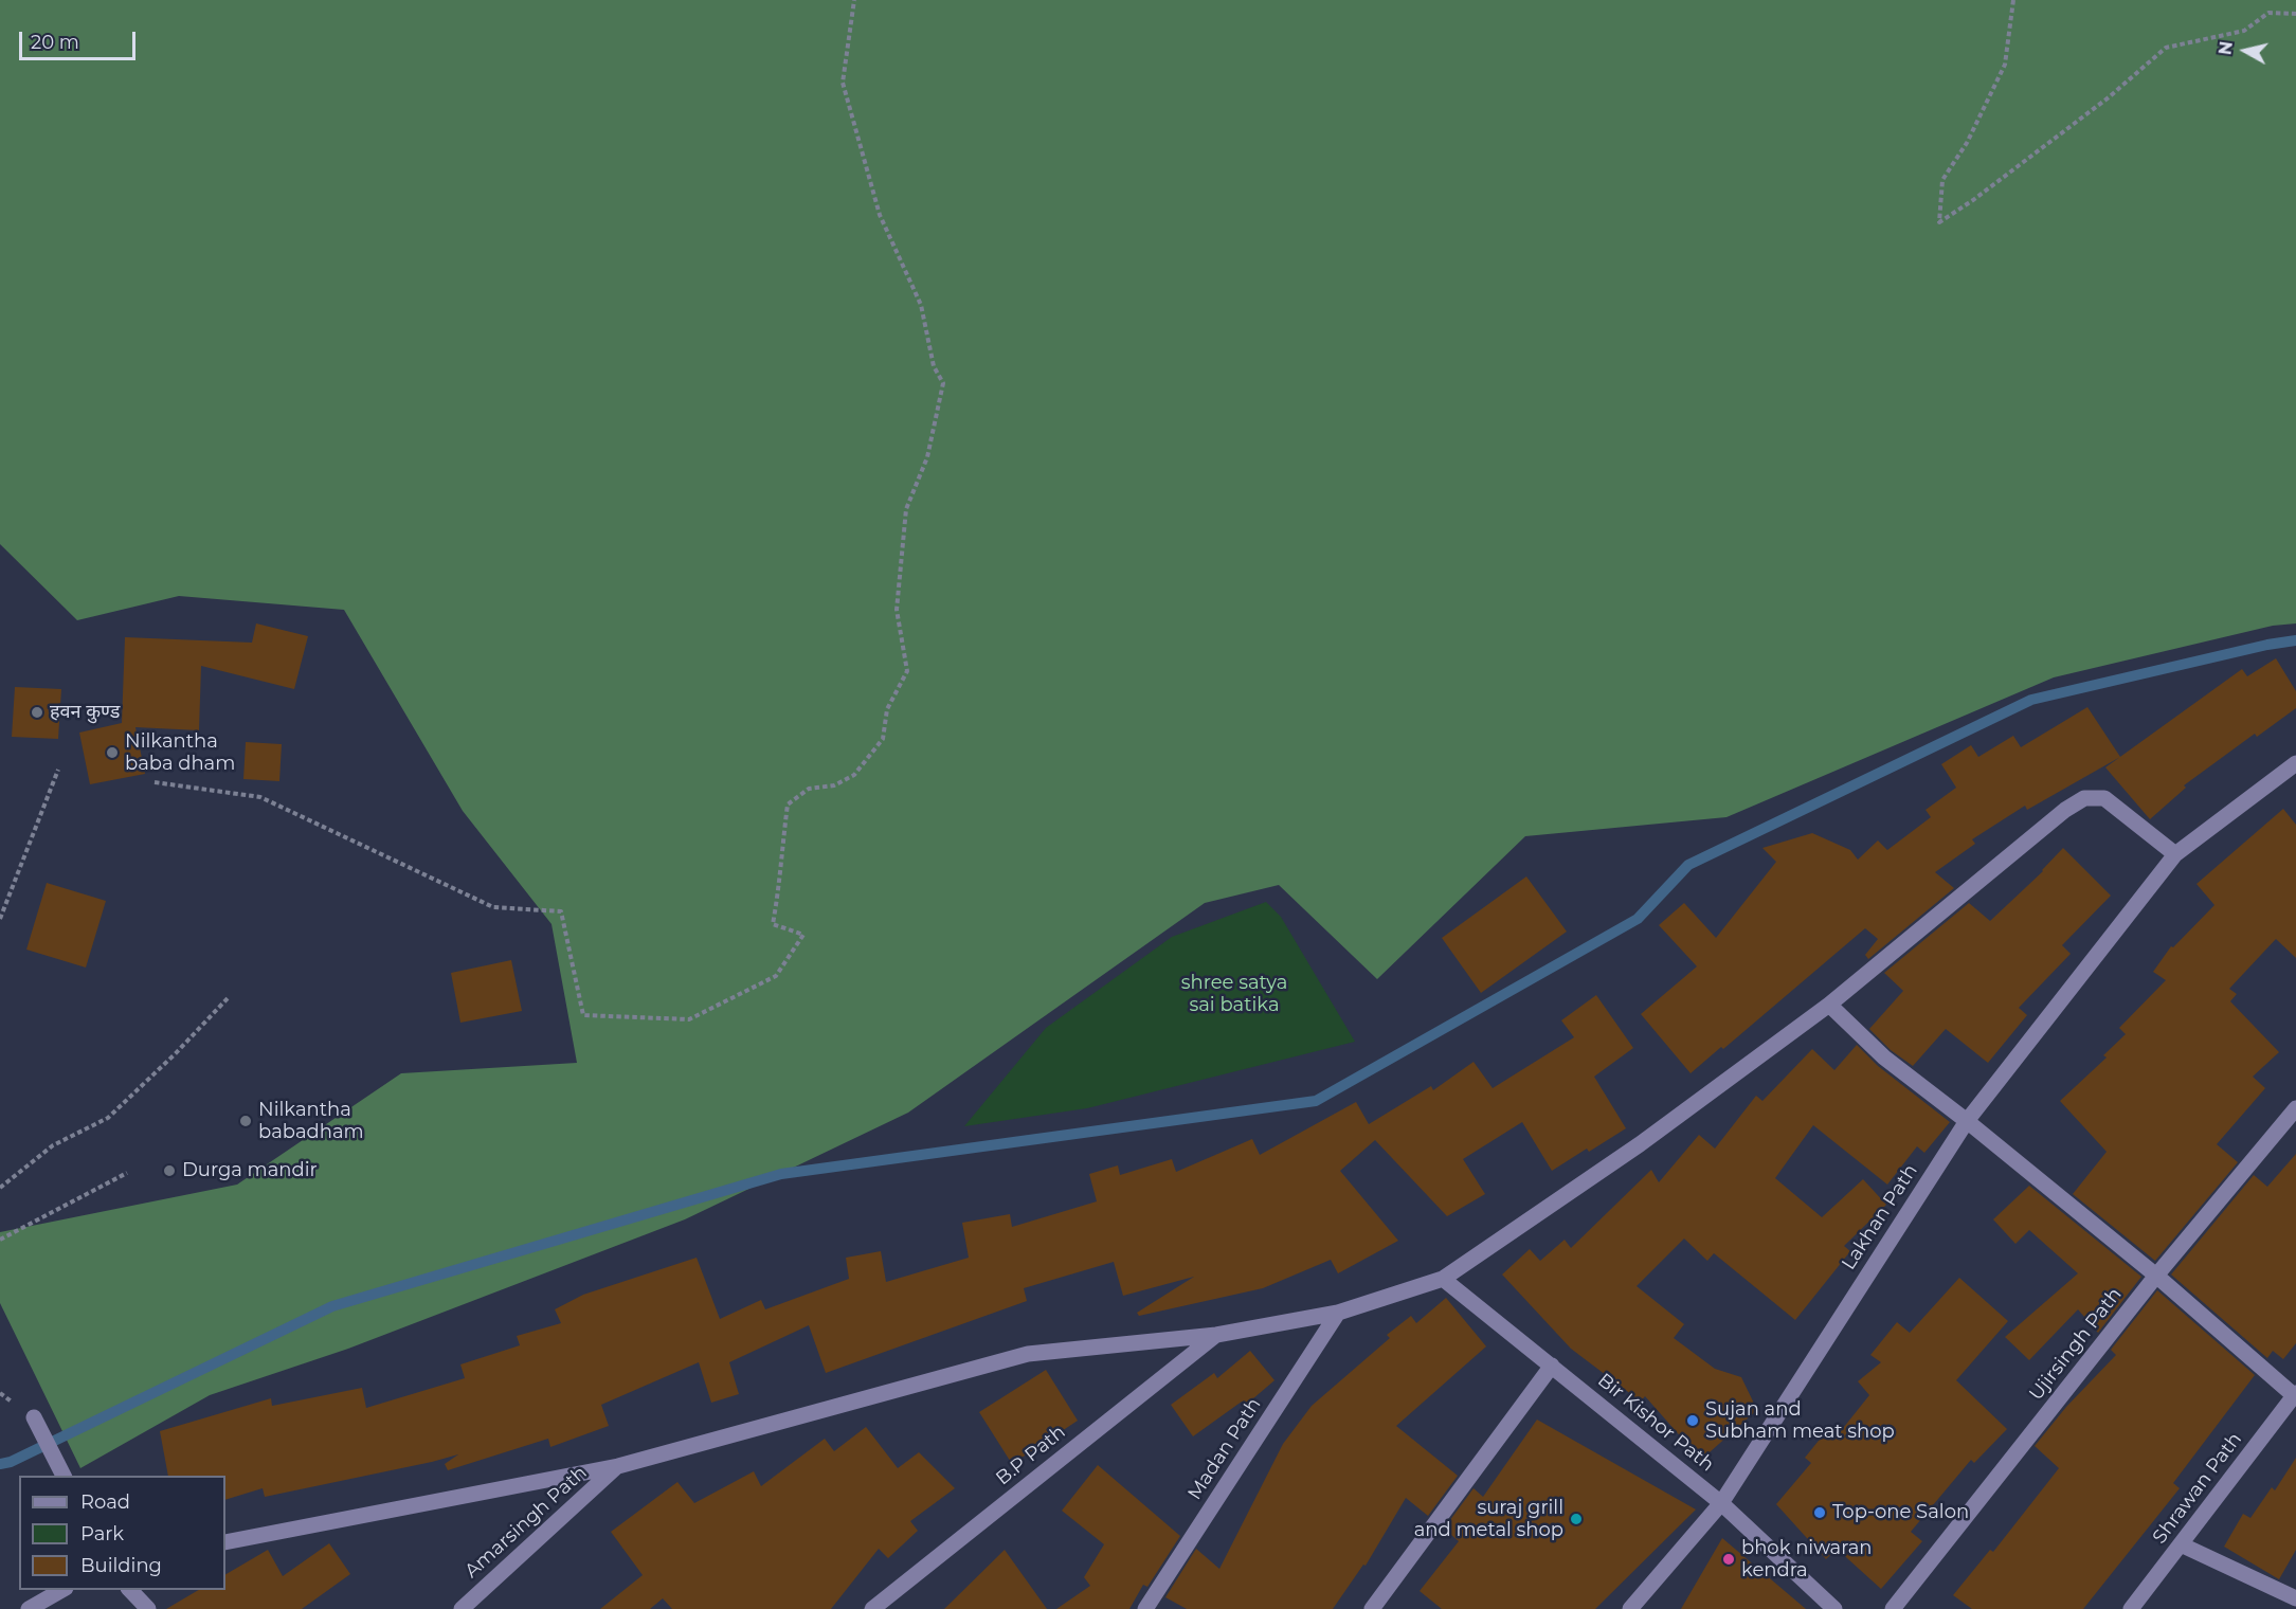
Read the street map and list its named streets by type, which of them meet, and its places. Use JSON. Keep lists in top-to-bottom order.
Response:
{
  "streets": {
    "street": [
      "Lakhan Path",
      "Ujirsingh Path",
      "Bir Kishor Path",
      "Madan Path",
      "B.P Path",
      "Shrawan Path",
      "Amarsingh Path"
    ]
  },
  "crossings": [
    ["Lakhan Path", "Bir Kishor Path"]
  ],
  "parks": ["shree satya sai batika"],
  "places": [
    "हवन कुण्ड",
    "Nilkantha baba dham",
    "Nilkantha babadham",
    "Durga mandir",
    "Sujan and Subham meat shop",
    "Top-one Salon",
    "suraj grill and metal shop",
    "bhok niwaran kendra"
  ],
  "legend": ["Road", "Park", "Building"],
  "scale_bar": "20 m",
  "north": "left"
}
